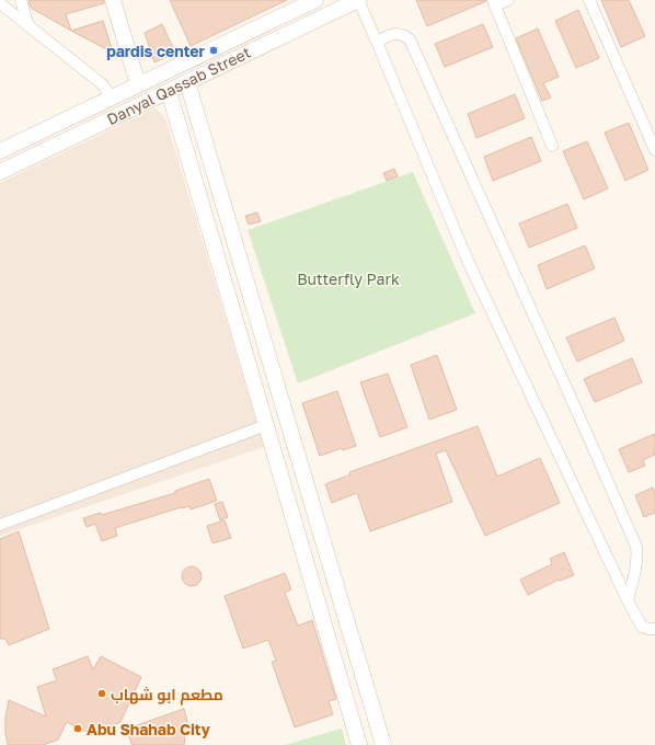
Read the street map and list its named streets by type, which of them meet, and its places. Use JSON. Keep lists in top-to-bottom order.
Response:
{
  "streets": {
    "street": ["Danyal Qassab Street"]
  },
  "parks": ["Butterfly Park"],
  "places": ["pardis center", "مطعم ابو شهاب", "Abu Shahab City"]
}
